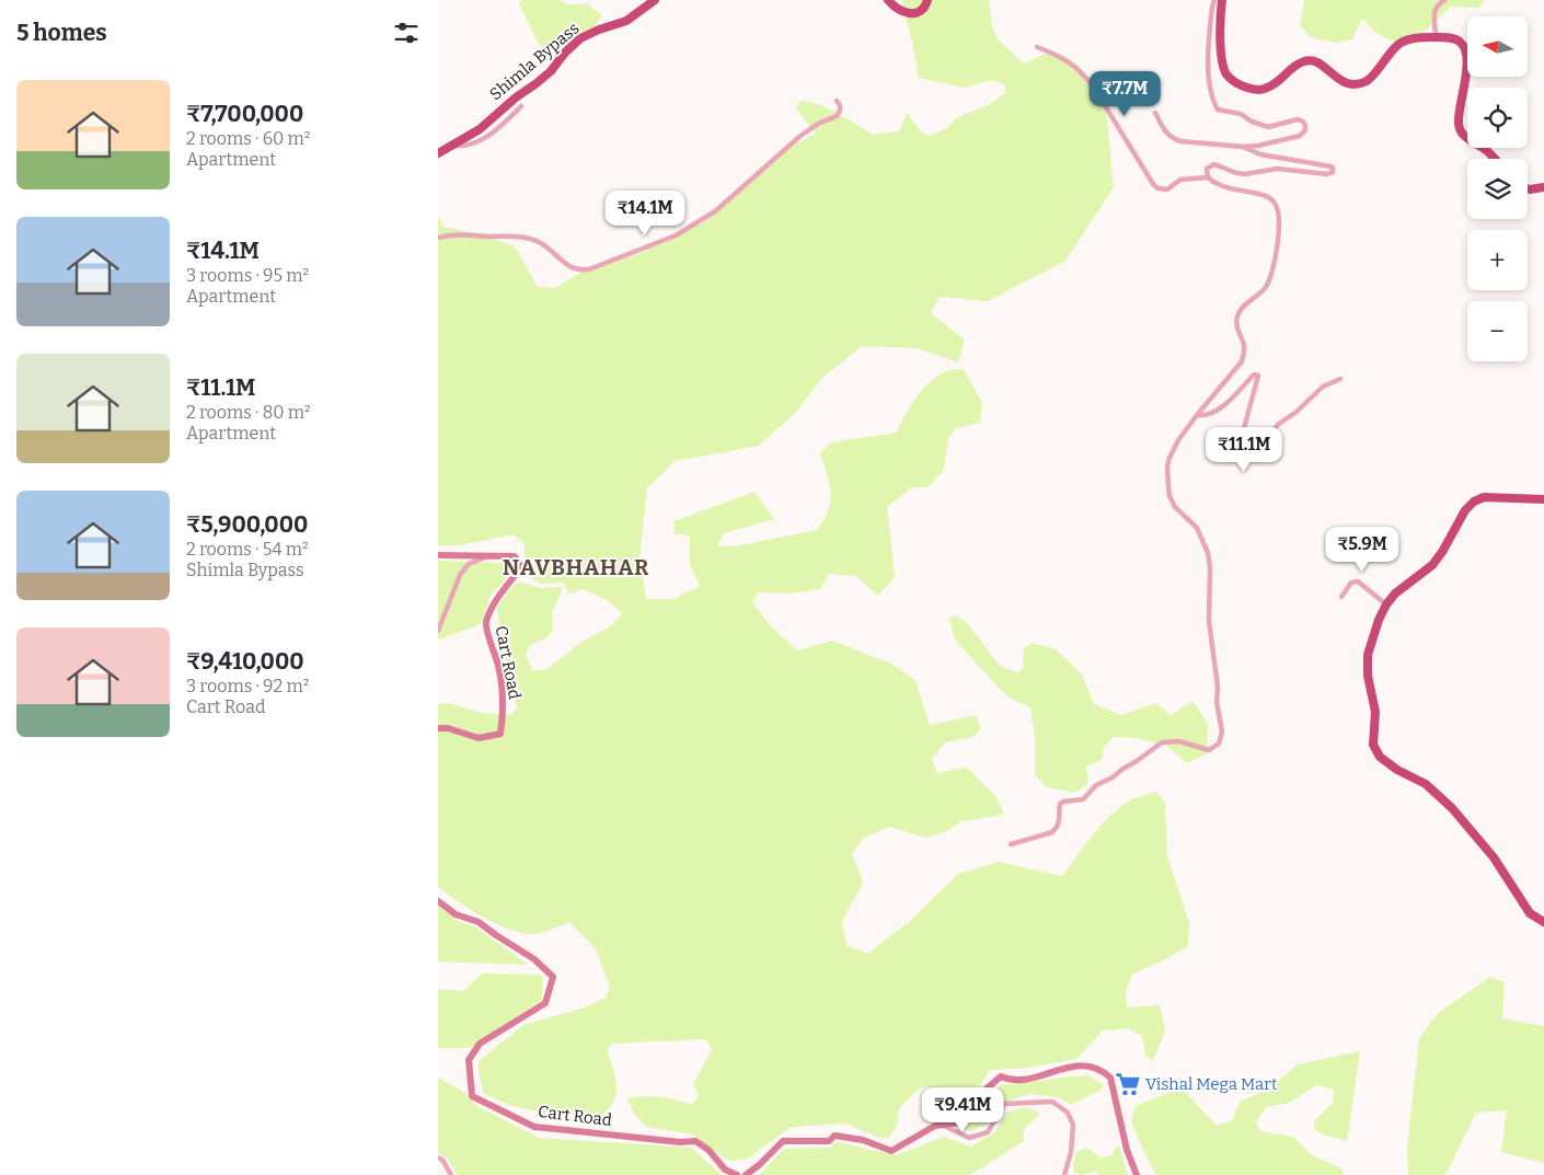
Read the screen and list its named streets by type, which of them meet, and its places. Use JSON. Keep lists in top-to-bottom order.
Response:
{
  "streets": {
    "highway": ["Shimla Bypass"],
    "main road": ["Cart Road"]
  },
  "districts": ["NAVBHAHAR"],
  "places": {
    "supermarket": ["Vishal Mega Mart"]
  },
  "north": "left",
  "page": {
    "heading": "5 homes",
    "map_buttons": ["+", "−"],
    "list": [
      {
        "name": "₹7,700,000",
        "note": "2 rooms · 60 m² · Apartment"
      },
      {
        "name": "₹14.1M",
        "note": "3 rooms · 95 m² · Apartment"
      },
      {
        "name": "₹11.1M",
        "note": "2 rooms · 80 m² · Apartment"
      },
      {
        "name": "₹5,900,000",
        "note": "2 rooms · 54 m² · Shimla Bypass"
      },
      {
        "name": "₹9,410,000",
        "note": "3 rooms · 92 m² · Cart Road"
      }
    ],
    "price": [
      "₹7.7M",
      "₹14.1M",
      "₹11.1M",
      "₹5.9M",
      "₹9.41M"
    ]
  }
}
